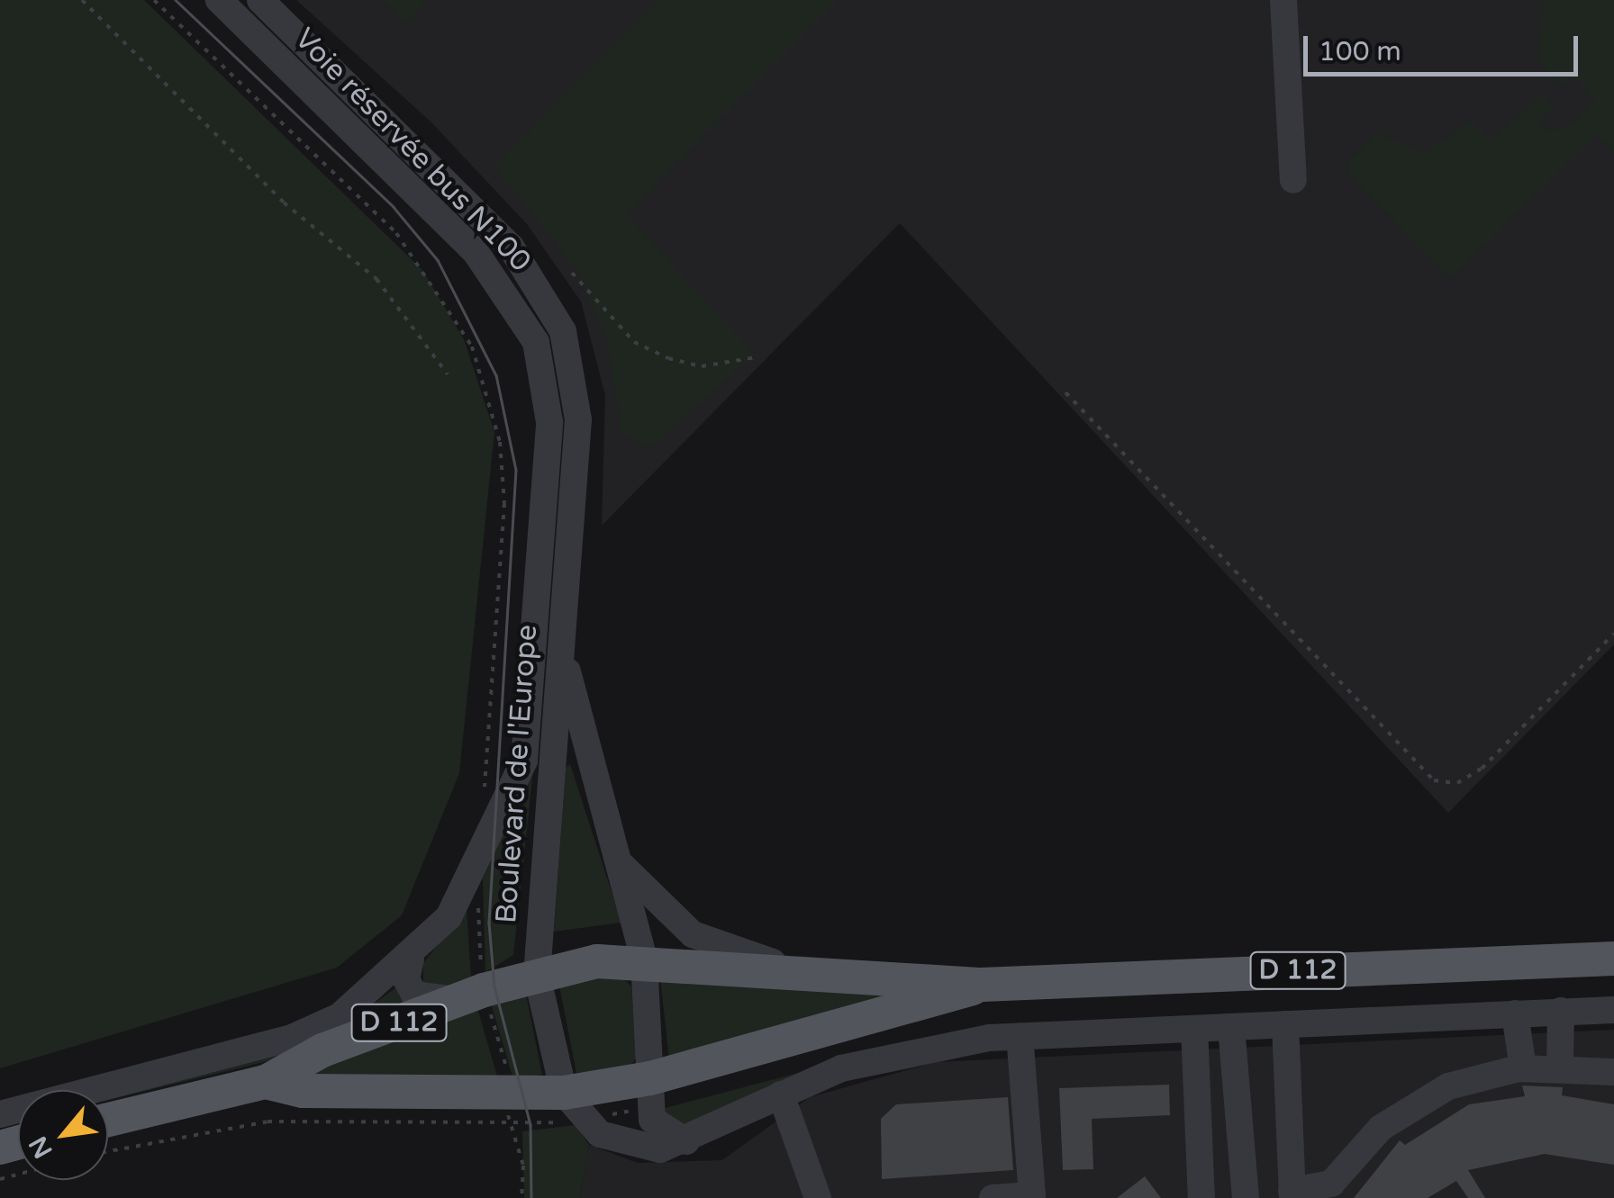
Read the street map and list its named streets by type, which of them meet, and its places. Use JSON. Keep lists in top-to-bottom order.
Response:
{
  "streets": {
    "main road": ["D 112"],
    "street": ["Voie réservée bus N100", "Boulevard de l'Europe"]
  },
  "crossings": [
    ["Boulevard de l'Europe", "D 112"]
  ],
  "scale_bar": "100 m",
  "north": "bottom left"
}
